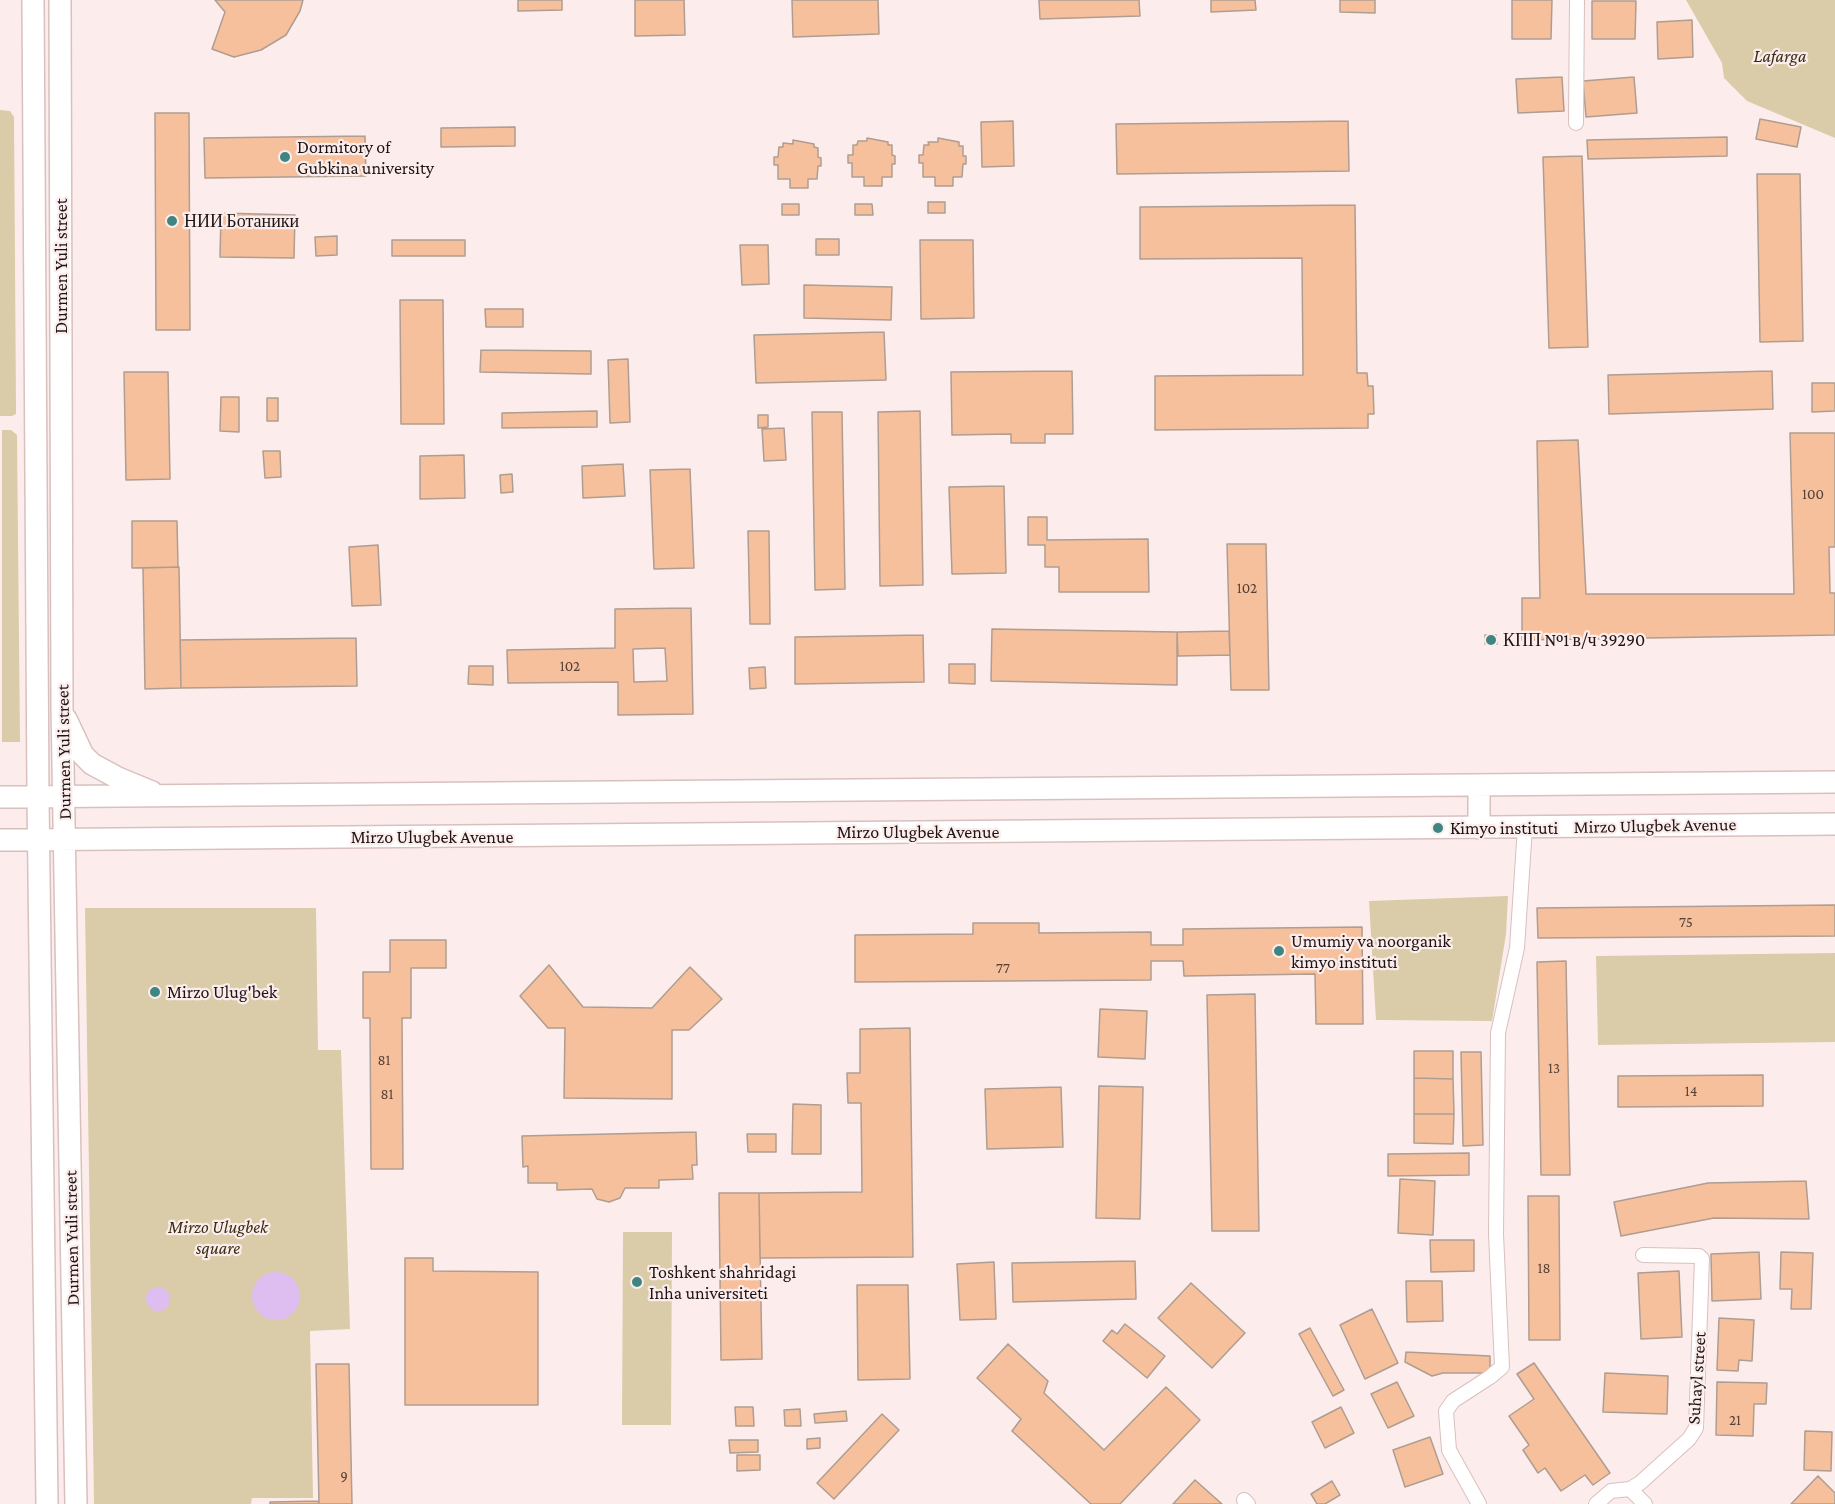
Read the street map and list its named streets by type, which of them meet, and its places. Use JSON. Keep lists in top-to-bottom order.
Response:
{
  "streets": {
    "main road": ["Durmen Yuli street", "Mirzo Ulugbek Avenue"],
    "street": ["Suhayl street"]
  },
  "crossings": [
    ["Durmen Yuli street", "Mirzo Ulugbek Avenue"]
  ],
  "parks": ["Lafarga", "Mirzo Ulugbek square"],
  "places": [
    "Dormitory of Gubkina university",
    "НИИ Ботаники",
    "КПП №1 в/ч 39290",
    "Kimyo instituti",
    "Umumiy va noorganik kimyo instituti",
    "Mirzo Ulug'bek",
    "Toshkent shahridagi Inha universiteti"
  ],
  "house_numbers": [
    "100",
    "102",
    "102",
    "75",
    "77",
    "81",
    "13",
    "14",
    "81",
    "18",
    "21",
    "9"
  ]
}
